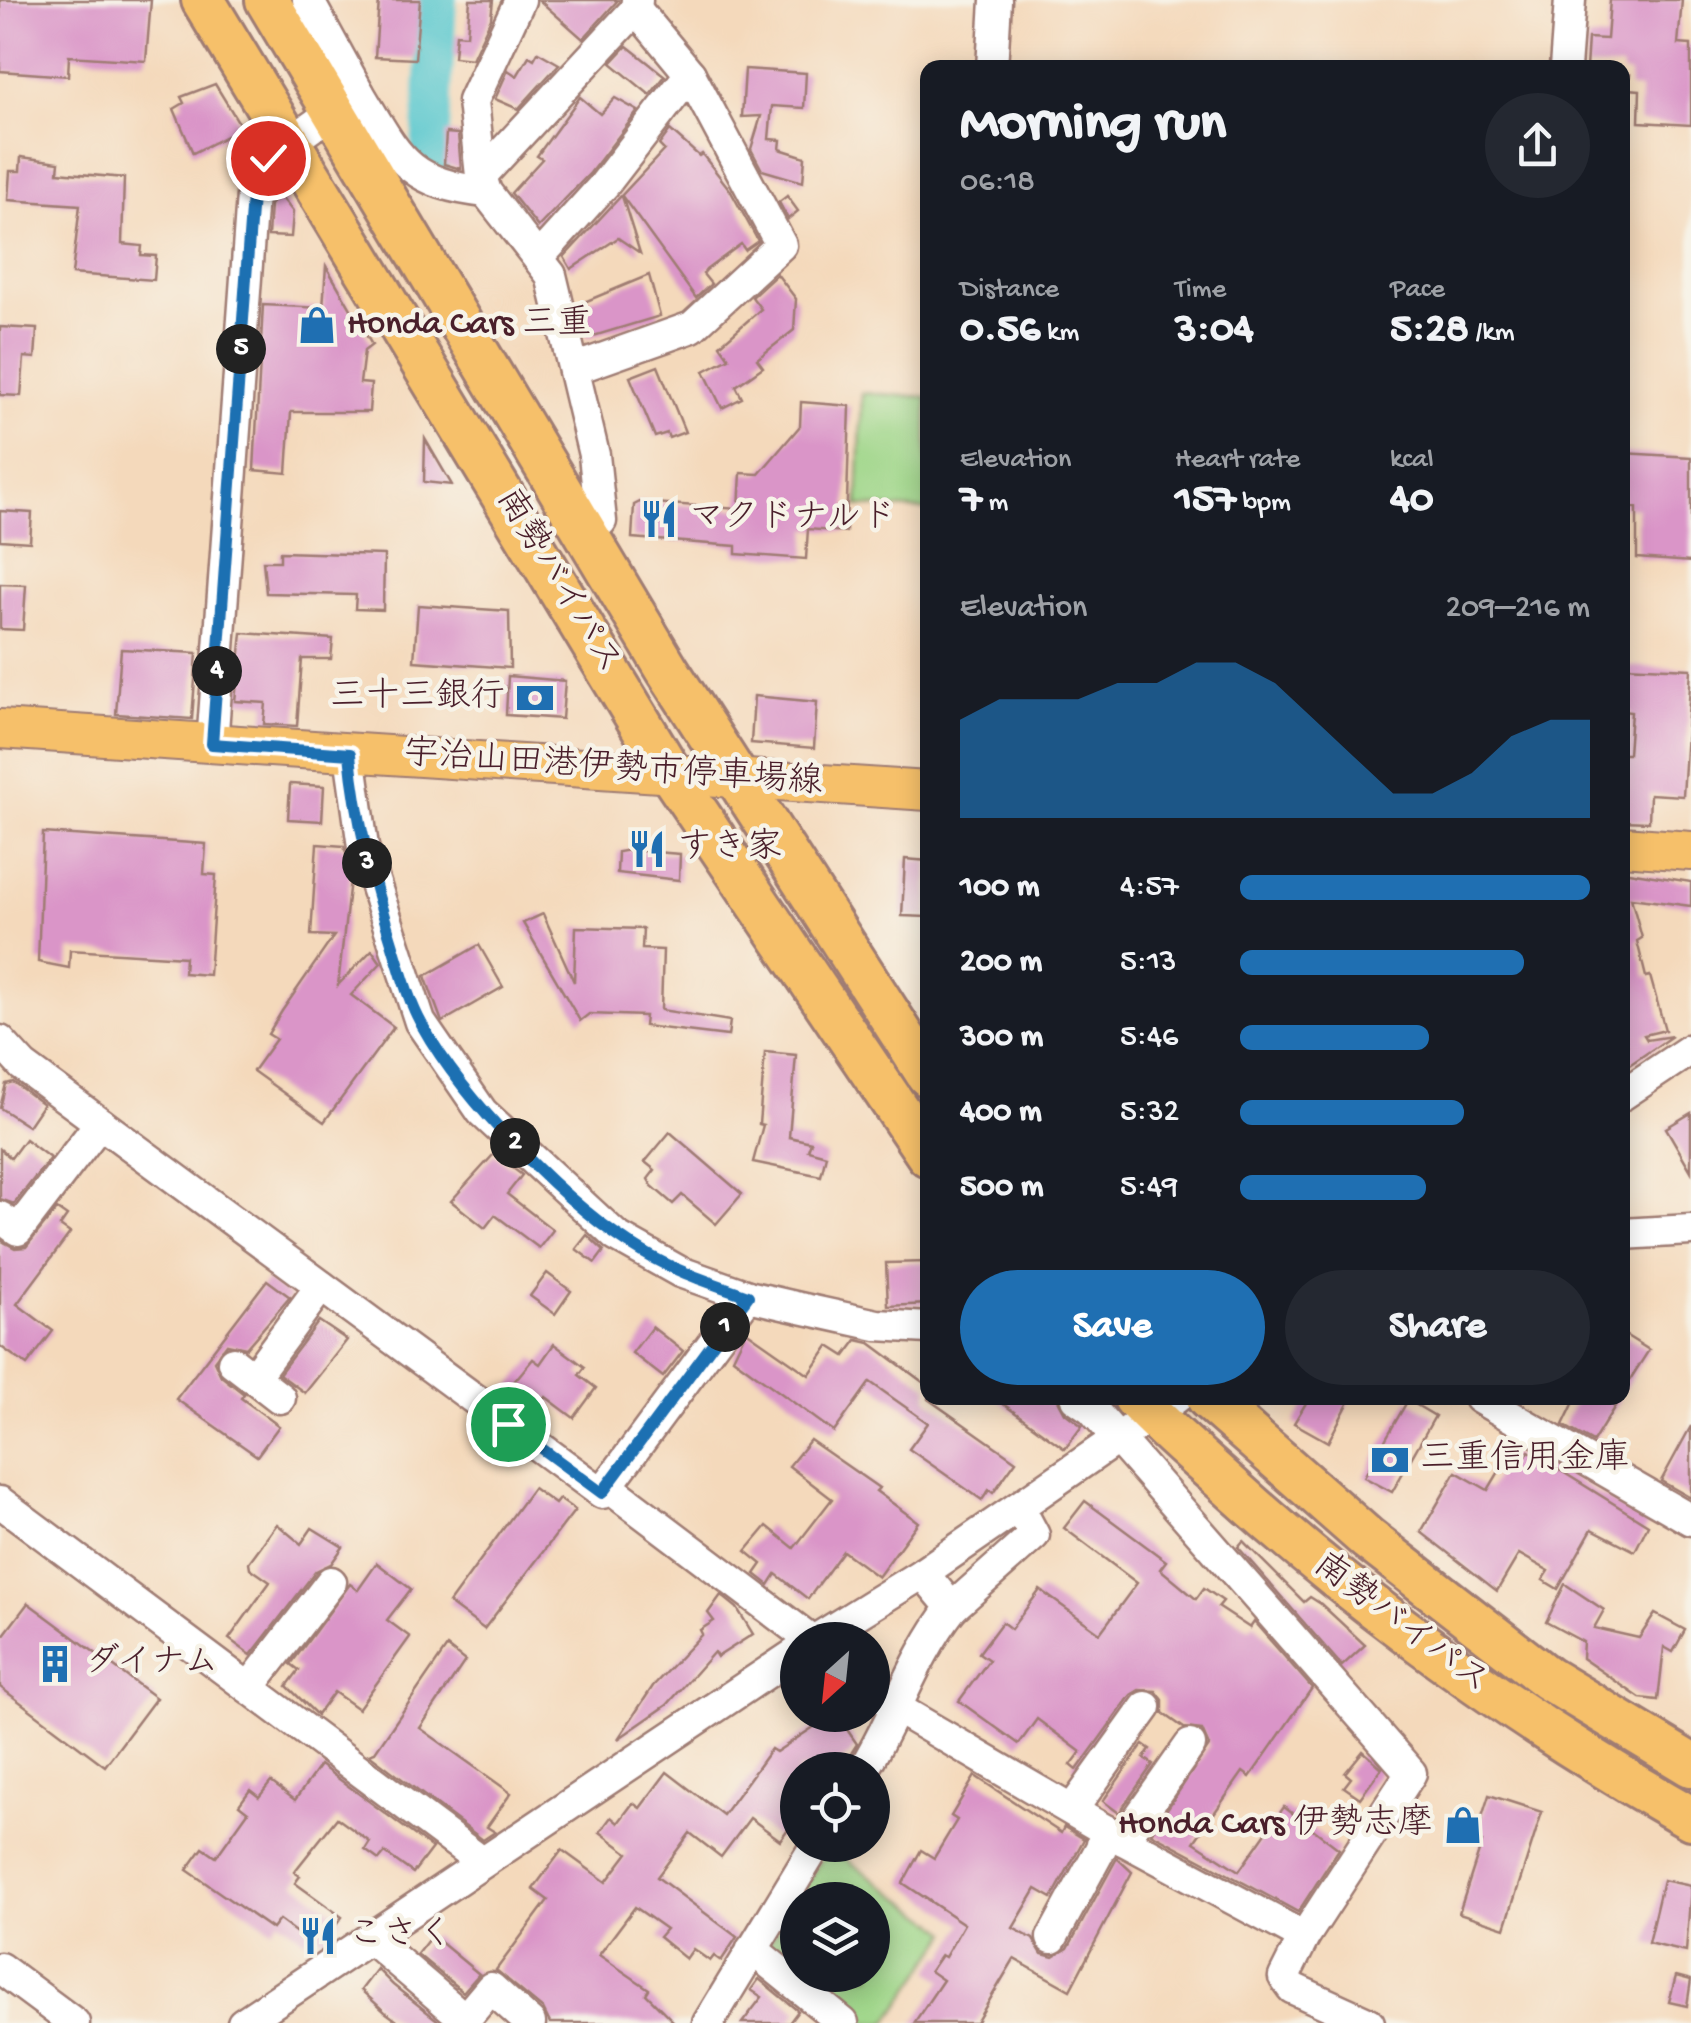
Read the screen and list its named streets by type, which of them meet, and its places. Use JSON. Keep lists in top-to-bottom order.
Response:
{
  "streets": {
    "highway": ["南勢バイパス"],
    "main road": ["宇治山田港伊勢市停車場線"]
  },
  "crossings": [
    ["南勢バイパス", "宇治山田港伊勢市停車場線"]
  ],
  "places": {
    "shop": ["Honda Cars 三重", "Honda Cars 伊勢志摩"],
    "restaurant": ["マクドナルド", "すき家", "こさく"],
    "bank": ["三十三銀行", "三重信用金庫"],
    "building": ["ダイナム"]
  },
  "north": "bottom left",
  "page": {
    "heading": ["Morning run", "06:18"],
    "stats": [
      ["Distance", "0.56 km"],
      ["Time", "3:04"],
      ["Pace", "5:28 /km"],
      ["Elevation", "7 m"],
      ["Heart rate", "157 bpm"],
      ["kcal", "40"]
    ],
    "pins": [
      "5",
      "4",
      "3",
      "2",
      "1"
    ],
    "chart": ["Elevation", "209–216 m"],
    "list": [
      {
        "name": "100 m",
        "note": "4:57"
      },
      {
        "name": "200 m",
        "note": "5:13"
      },
      {
        "name": "300 m",
        "note": "5:46"
      },
      {
        "name": "400 m",
        "note": "5:32"
      },
      {
        "name": "500 m",
        "note": "5:49"
      }
    ],
    "buttons": ["Save", "Share"]
  }
}
